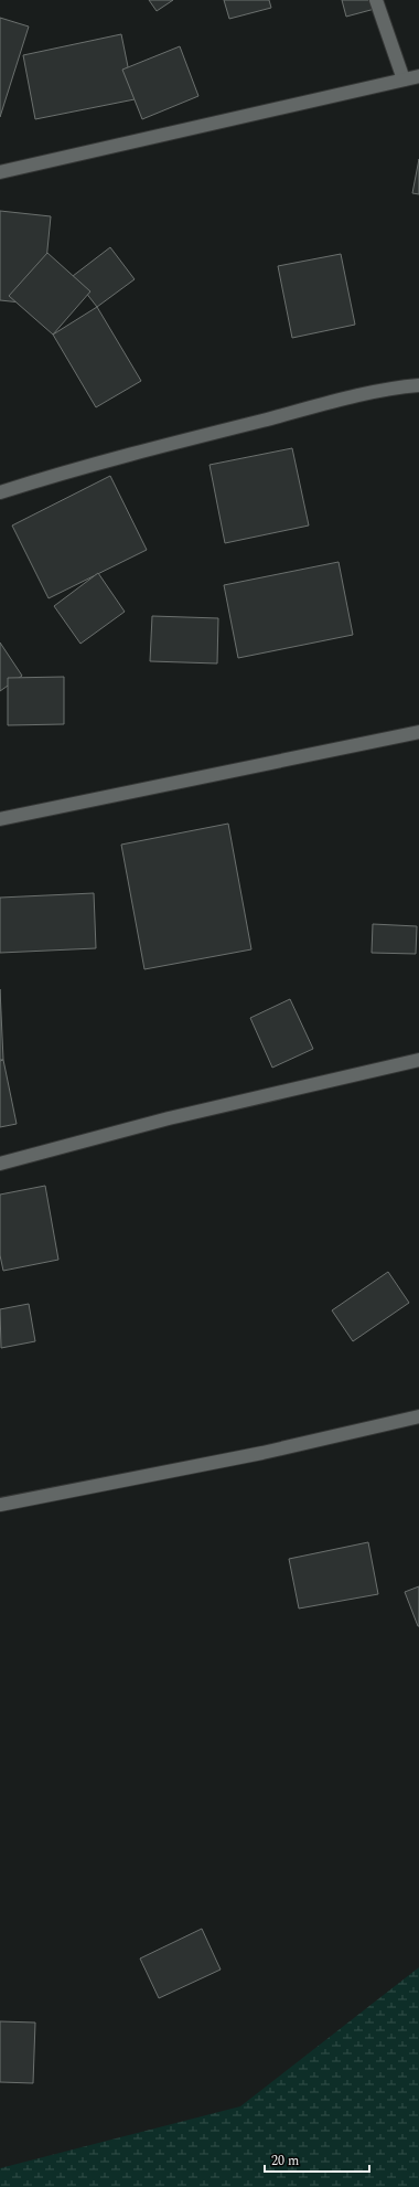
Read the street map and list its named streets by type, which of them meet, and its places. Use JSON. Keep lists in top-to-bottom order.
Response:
{
  "scale_bar": "20 m"
}
